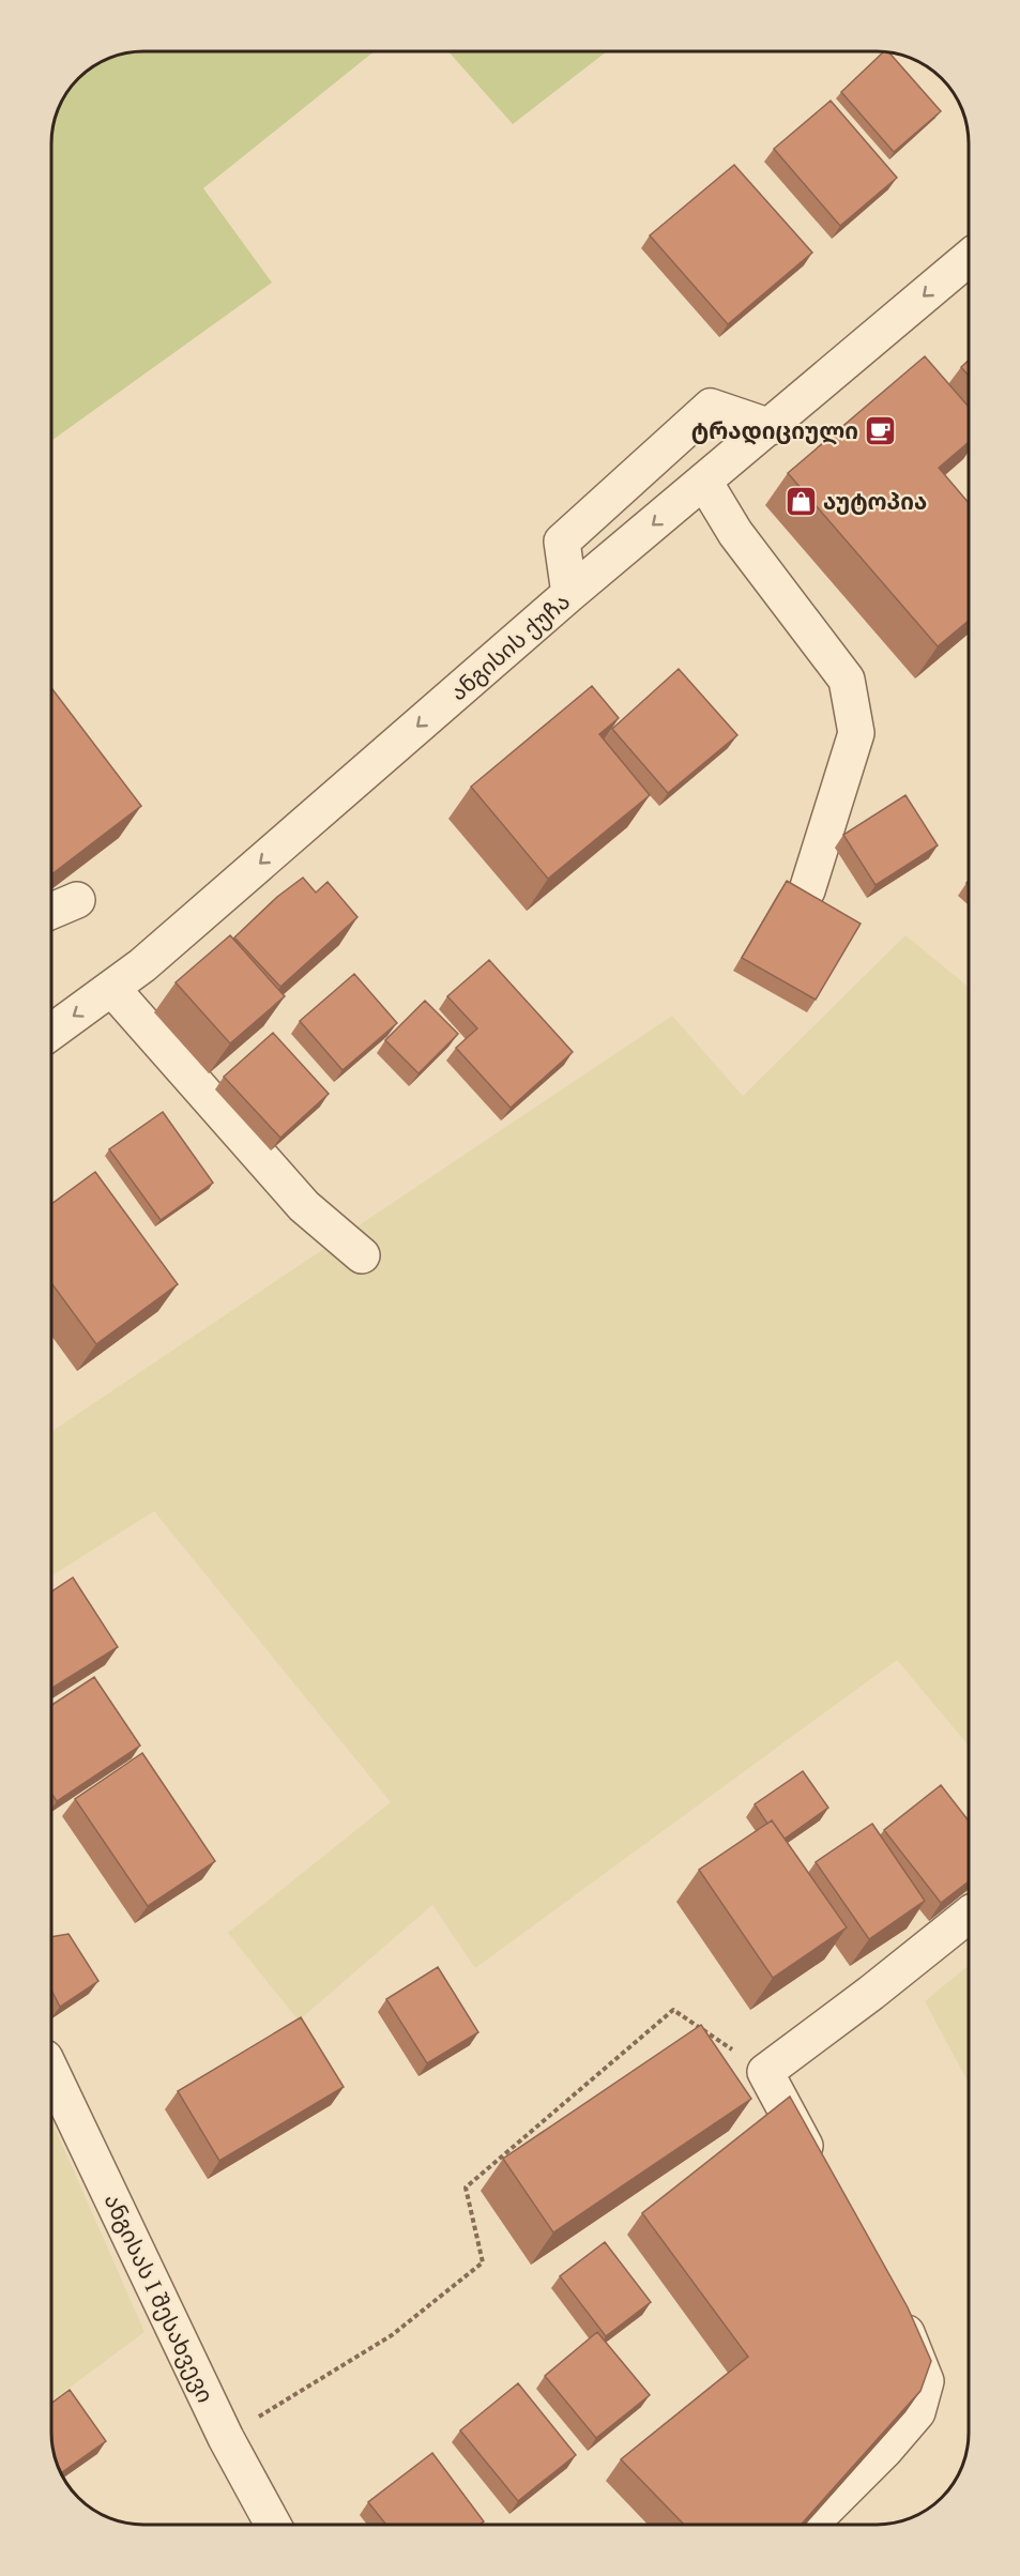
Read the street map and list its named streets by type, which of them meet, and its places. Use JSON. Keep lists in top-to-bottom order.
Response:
{
  "streets": {
    "street": ["ანგისის ქუჩა", "ანგისას I შესახვევი"]
  },
  "one_way": ["ანგისის ქუჩა"],
  "places": {
    "cafe": ["ტრადიციული"],
    "shop": ["აუტოპია"]
  }
}
